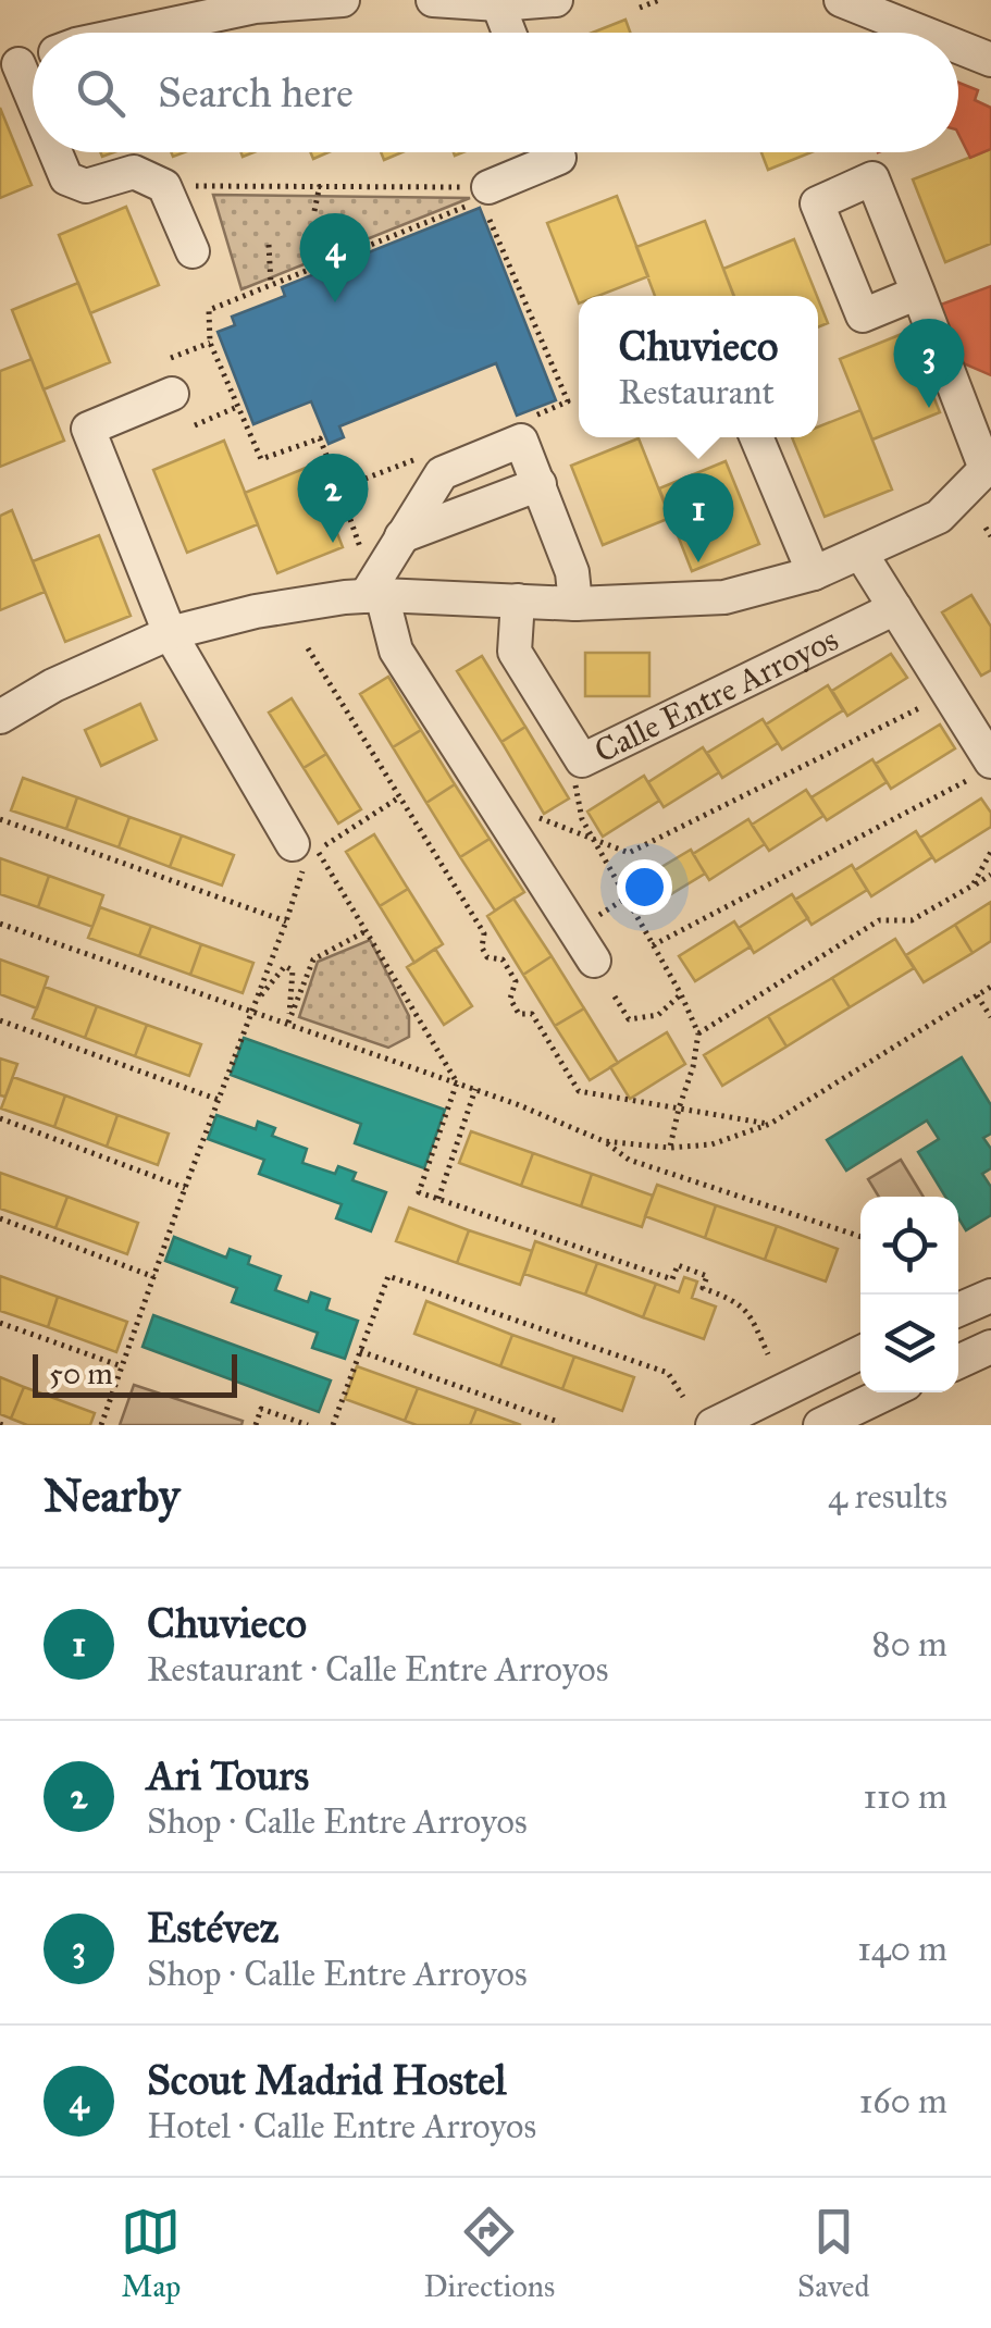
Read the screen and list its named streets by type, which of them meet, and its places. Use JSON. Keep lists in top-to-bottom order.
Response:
{
  "streets": {
    "street": ["Calle Entre Arroyos"]
  },
  "scale_bar": "50 m",
  "page": {
    "search": "Search here",
    "pins": [
      "4",
      "3",
      "2",
      "1"
    ],
    "popup": ["Chuvieco", "Restaurant"],
    "scale": "50 m",
    "heading": ["Nearby", "4 results"],
    "list": [
      {
        "mark": "1",
        "name": "Chuvieco",
        "note": "Restaurant · Calle Entre Arroyos",
        "value": "80 m"
      },
      {
        "mark": "2",
        "name": "Ari Tours",
        "note": "Shop · Calle Entre Arroyos",
        "value": "110 m"
      },
      {
        "mark": "3",
        "name": "Estévez",
        "note": "Shop · Calle Entre Arroyos",
        "value": "140 m"
      },
      {
        "mark": "4",
        "name": "Scout Madrid Hostel",
        "note": "Hotel · Calle Entre Arroyos",
        "value": "160 m"
      }
    ],
    "nav": ["Map", "Directions", "Saved"]
  }
}
